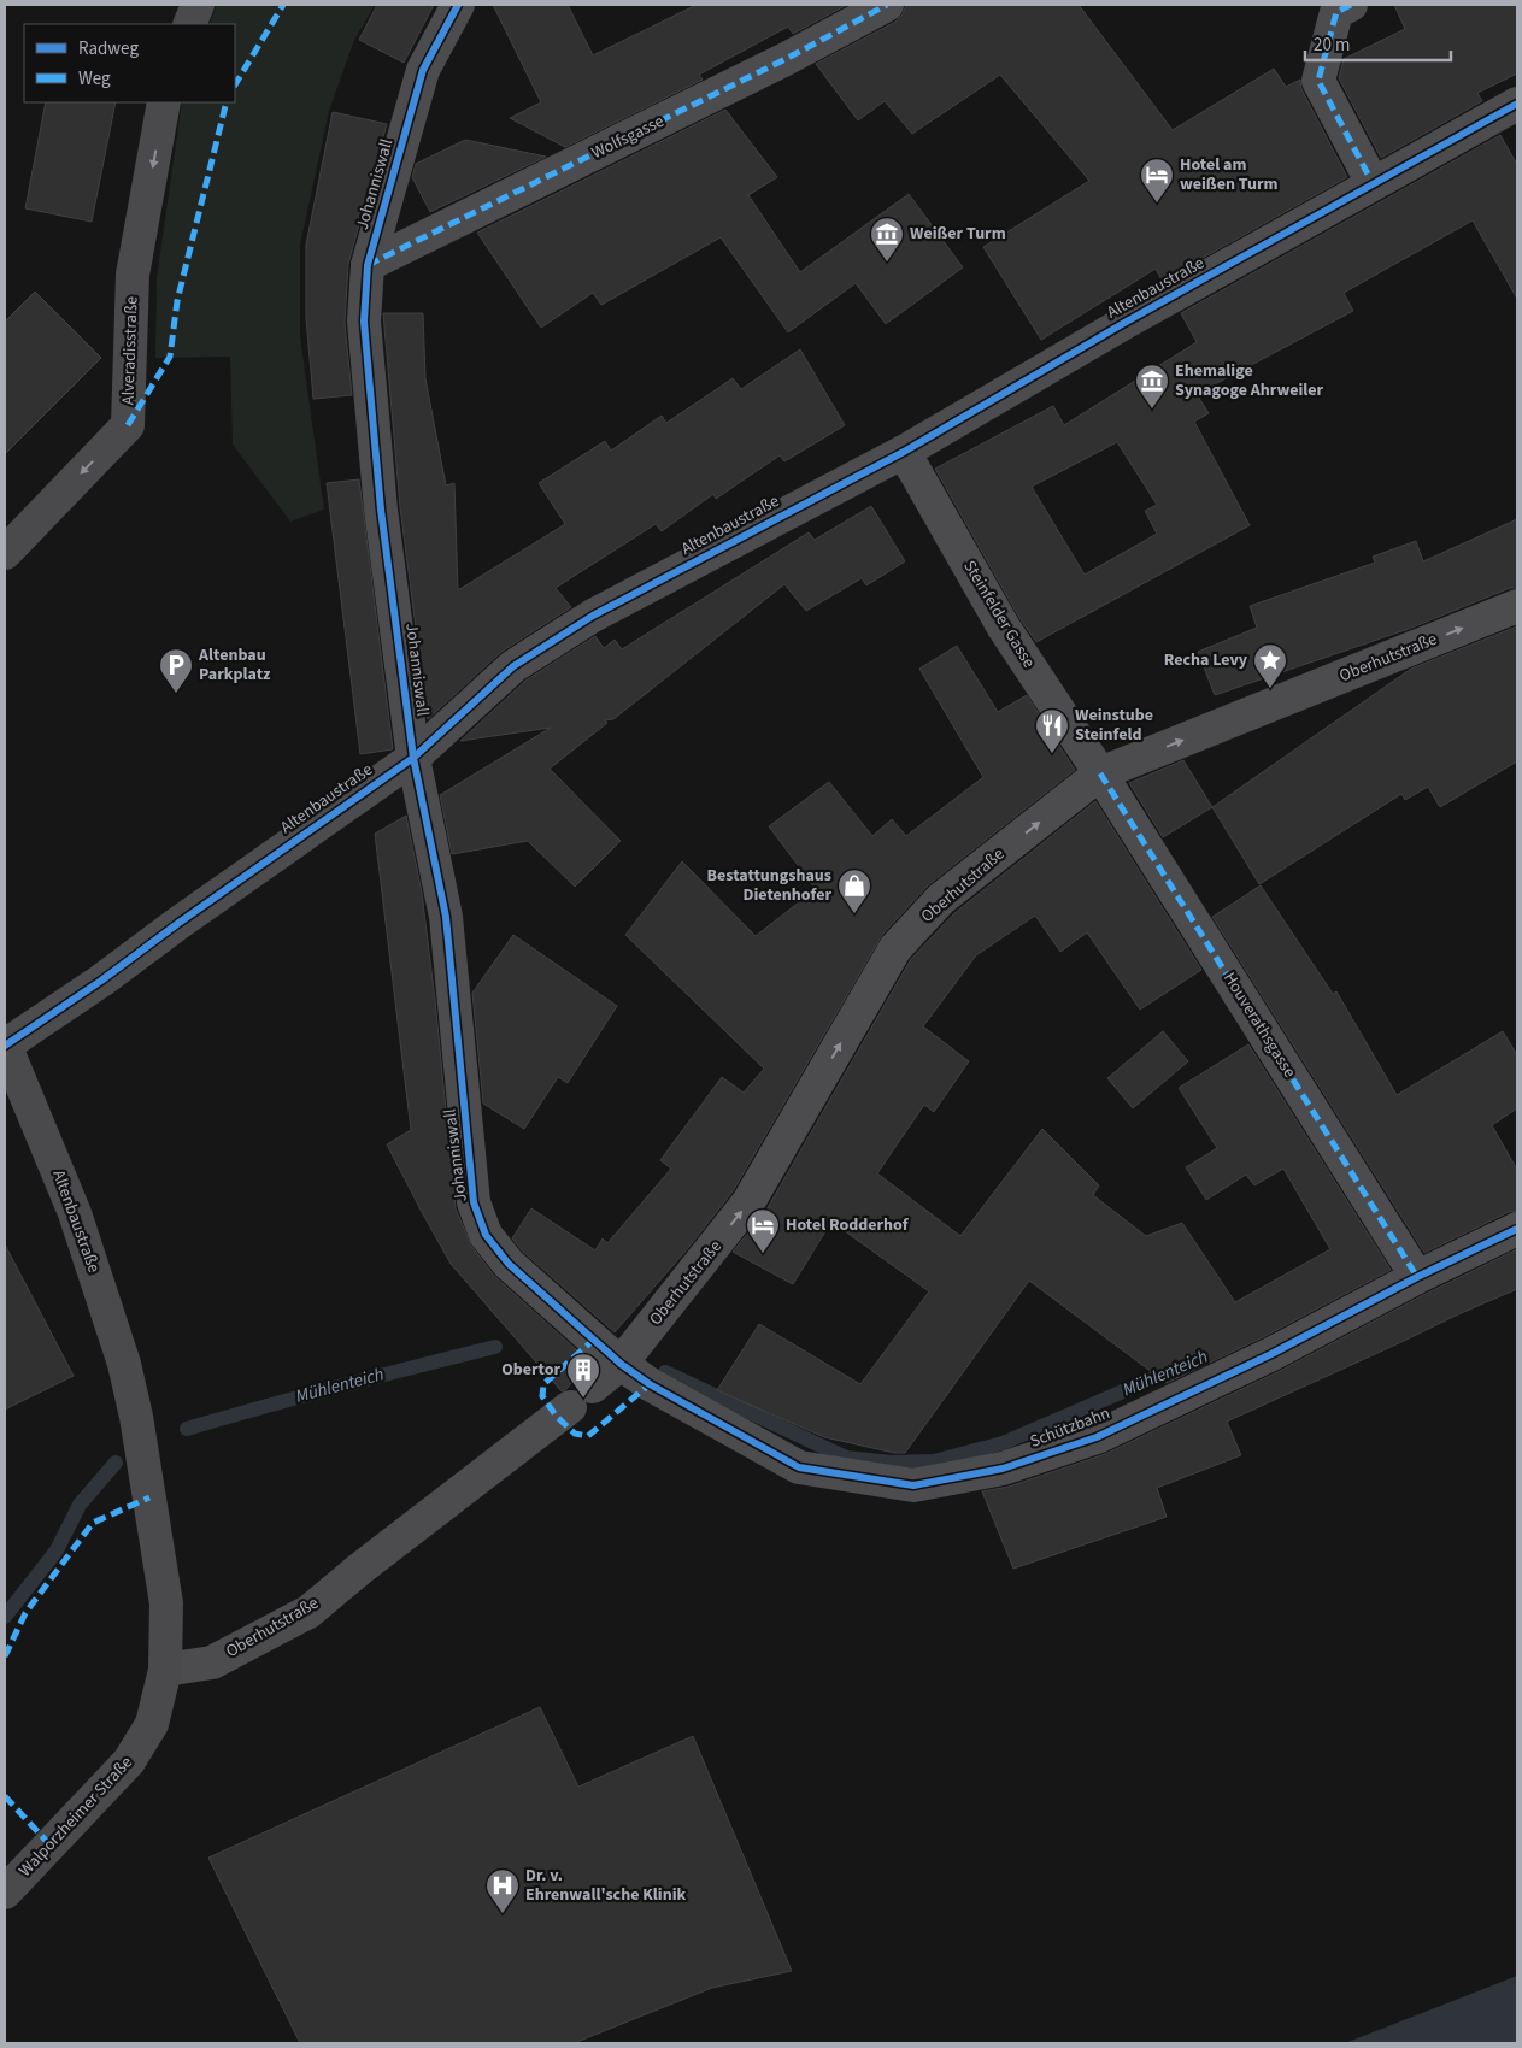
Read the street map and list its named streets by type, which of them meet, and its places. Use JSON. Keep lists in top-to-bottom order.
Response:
{
  "streets": {
    "street": [
      "Wolfsgasse",
      "Johanniswall",
      "Altenbaustraße",
      "Alveradisstraße",
      "Steinfelder Gasse",
      "Oberhutstraße",
      "Houverathsgasse",
      "Schützbahn",
      "Walporzheimer Straße"
    ]
  },
  "crossings": [
    ["Wolfsgasse", "Johanniswall"],
    ["Johanniswall", "Altenbaustraße"],
    ["Johanniswall", "Oberhutstraße"],
    ["Johanniswall", "Schützbahn"],
    ["Altenbaustraße", "Steinfelder Gasse"],
    ["Altenbaustraße", "Oberhutstraße"],
    ["Altenbaustraße", "Walporzheimer Straße"],
    ["Steinfelder Gasse", "Oberhutstraße"],
    ["Steinfelder Gasse", "Houverathsgasse"],
    ["Oberhutstraße", "Houverathsgasse"],
    ["Oberhutstraße", "Schützbahn"],
    ["Oberhutstraße", "Walporzheimer Straße"],
    ["Houverathsgasse", "Schützbahn"]
  ],
  "one_way": ["Alveradisstraße", "Oberhutstraße"],
  "water": ["Mühlenteich"],
  "places": {
    "hotel": ["Hotel am weißen Turm", "Hotel Rodderhof"],
    "museum": ["Weißer Turm", "Ehemalige Synagoge Ahrweiler"],
    "place": ["Recha Levy"],
    "parking": ["Altenbau Parkplatz"],
    "restaurant": ["Weinstube Steinfeld"],
    "shop": ["Bestattungshaus Dietenhofer"],
    "building": ["Obertor"],
    "hospital": ["Dr. v. Ehrenwall'sche Klinik"]
  },
  "legend": ["Radweg", "Weg"],
  "scale_bar": "20 m"
}
